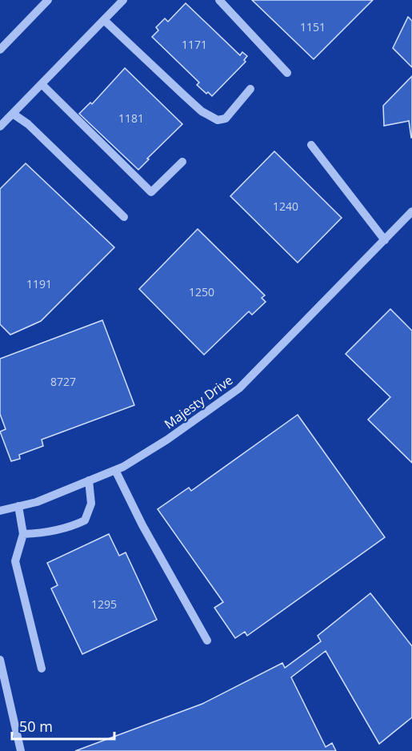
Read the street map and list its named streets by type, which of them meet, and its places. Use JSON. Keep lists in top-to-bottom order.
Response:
{
  "streets": {
    "street": ["Majesty Drive"]
  },
  "house_numbers": [
    "1151",
    "1171",
    "1181",
    "1240",
    "1191",
    "1250",
    "8727",
    "1295"
  ],
  "scale_bar": "50 m"
}
